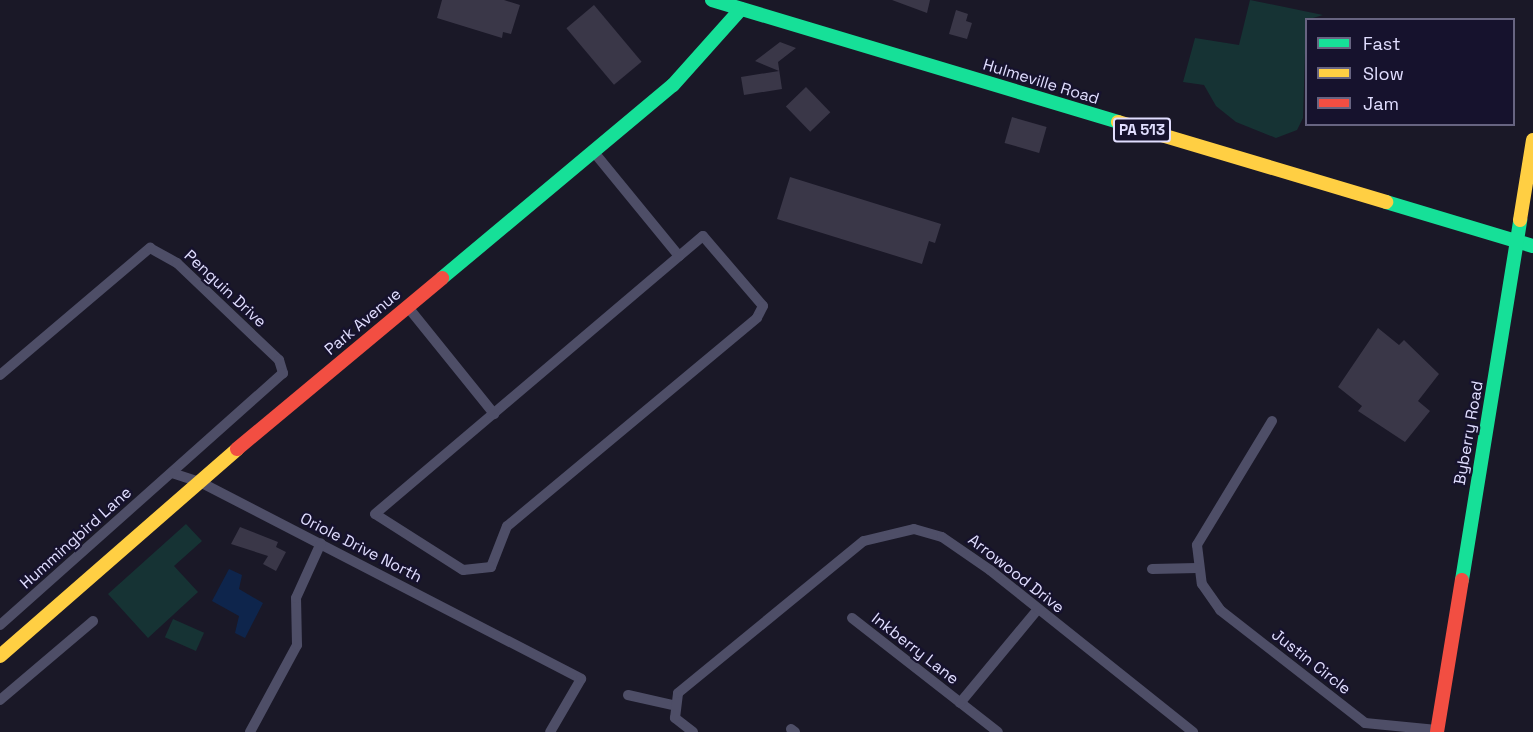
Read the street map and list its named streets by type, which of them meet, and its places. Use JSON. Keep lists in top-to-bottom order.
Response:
{
  "streets": {
    "street": [
      "Hulmeville Road",
      "PA 513",
      "Penguin Drive",
      "Park Avenue",
      "Byberry Road",
      "Hummingbird Lane",
      "Oriole Drive North",
      "Arrowood Drive",
      "Inkberry Lane",
      "Justin Circle"
    ]
  },
  "crossings": [
    ["Hulmeville Road", "Park Avenue"],
    ["Hulmeville Road", "Byberry Road"],
    ["Penguin Drive", "Hummingbird Lane"],
    ["Park Avenue", "Oriole Drive North"],
    ["Byberry Road", "Justin Circle"],
    ["Arrowood Drive", "Inkberry Lane"]
  ],
  "legend": ["Fast", "Slow", "Jam"]
}
